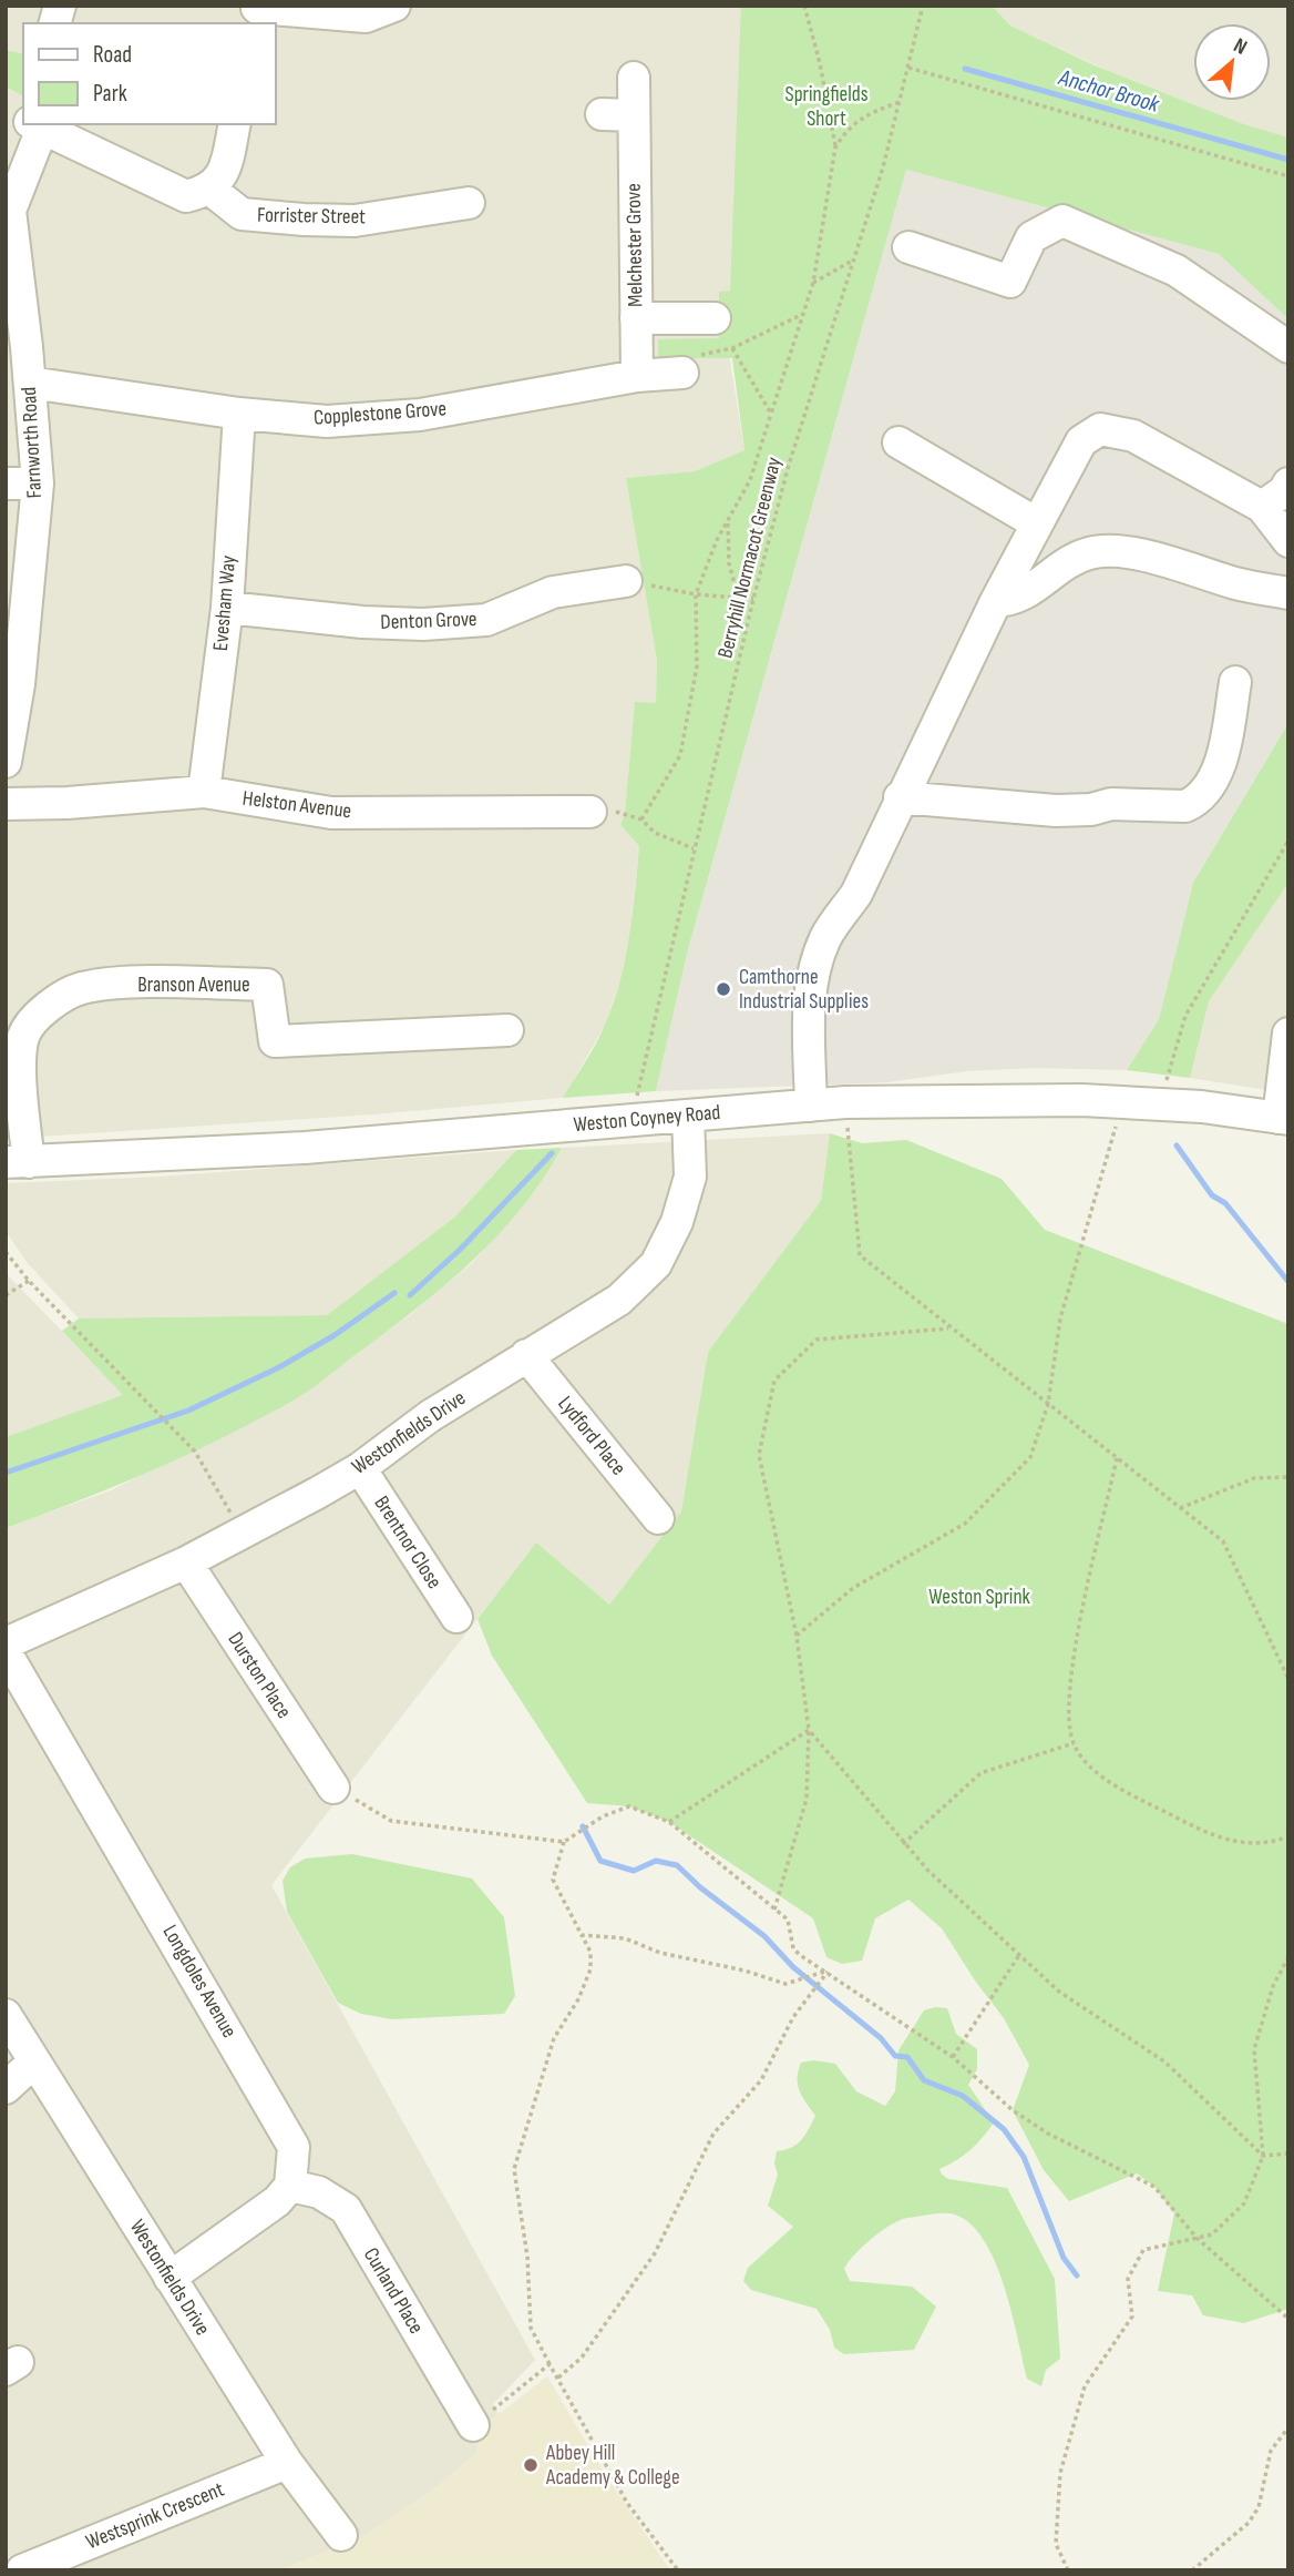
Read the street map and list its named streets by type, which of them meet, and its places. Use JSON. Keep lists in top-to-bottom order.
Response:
{
  "streets": {
    "street": [
      "Forrister Street",
      "Melchester Grove",
      "Copplestone Grove",
      "Farnworth Road",
      "Evesham Way",
      "Denton Grove",
      "Helston Avenue",
      "Branson Avenue",
      "Weston Coyney Road",
      "Westonfields Drive",
      "Lydford Place",
      "Brentnor Close",
      "Durston Place",
      "Longdoles Avenue",
      "Curland Place",
      "Westsprink Crescent"
    ],
    "path": ["Berryhill Normacot Greenway"]
  },
  "crossings": [
    ["Melchester Grove", "Copplestone Grove"],
    ["Copplestone Grove", "Farnworth Road"],
    ["Copplestone Grove", "Evesham Way"],
    ["Berryhill Normacot Greenway", "Weston Coyney Road"],
    ["Evesham Way", "Denton Grove"],
    ["Evesham Way", "Helston Avenue"],
    ["Branson Avenue", "Weston Coyney Road"],
    ["Weston Coyney Road", "Westonfields Drive"],
    ["Westonfields Drive", "Lydford Place"],
    ["Westonfields Drive", "Brentnor Close"],
    ["Westonfields Drive", "Durston Place"],
    ["Westonfields Drive", "Westsprink Crescent"],
    ["Longdoles Avenue", "Curland Place"]
  ],
  "water": ["Anchor Brook"],
  "parks": ["Springfields Short", "Weston Sprink"],
  "places": ["Camthorne Industrial Supplies", "Abbey Hill Academy & College"],
  "legend": ["Road", "Park"],
  "north": "top right"
}
